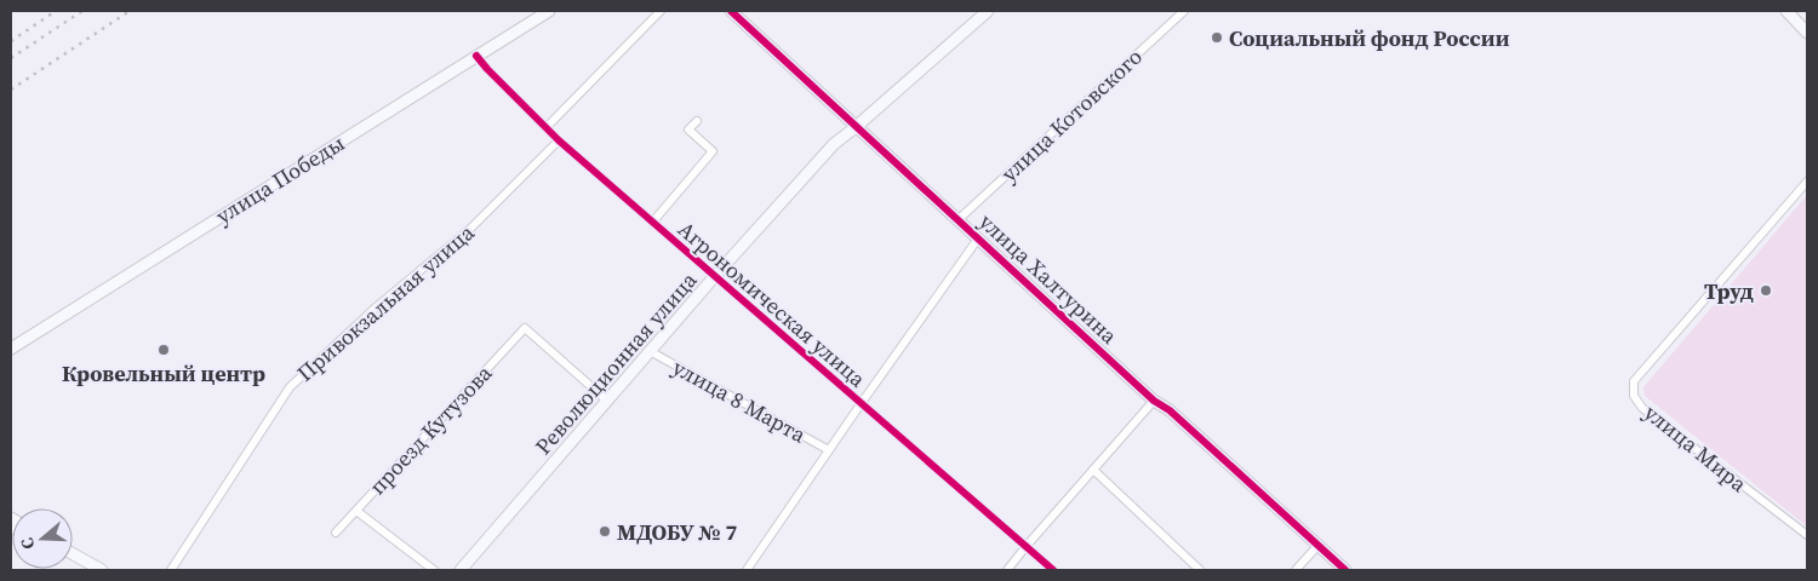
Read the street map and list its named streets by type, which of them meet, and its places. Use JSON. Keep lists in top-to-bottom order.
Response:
{
  "streets": {
    "street": [
      "улица Котовского",
      "улица Победы",
      "улица Халтурина",
      "Привокзальная улица",
      "Агрономическая улица",
      "Революционная улица",
      "улица 8 Марта",
      "проезд Кутузова",
      "улица Мира"
    ]
  },
  "crossings": [
    ["улица Котовского", "улица Халтурина"],
    ["улица Победы", "Агрономическая улица"],
    ["улица Халтурина", "Революционная улица"],
    ["Привокзальная улица", "Агрономическая улица"],
    ["Агрономическая улица", "Революционная улица"],
    ["Революционная улица", "улица 8 Марта"],
    ["Революционная улица", "проезд Кутузова"]
  ],
  "places": [
    "Социальный фонд России",
    "Труд",
    "Кровельный центр",
    "МДОБУ № 7"
  ],
  "north": "left"
}
